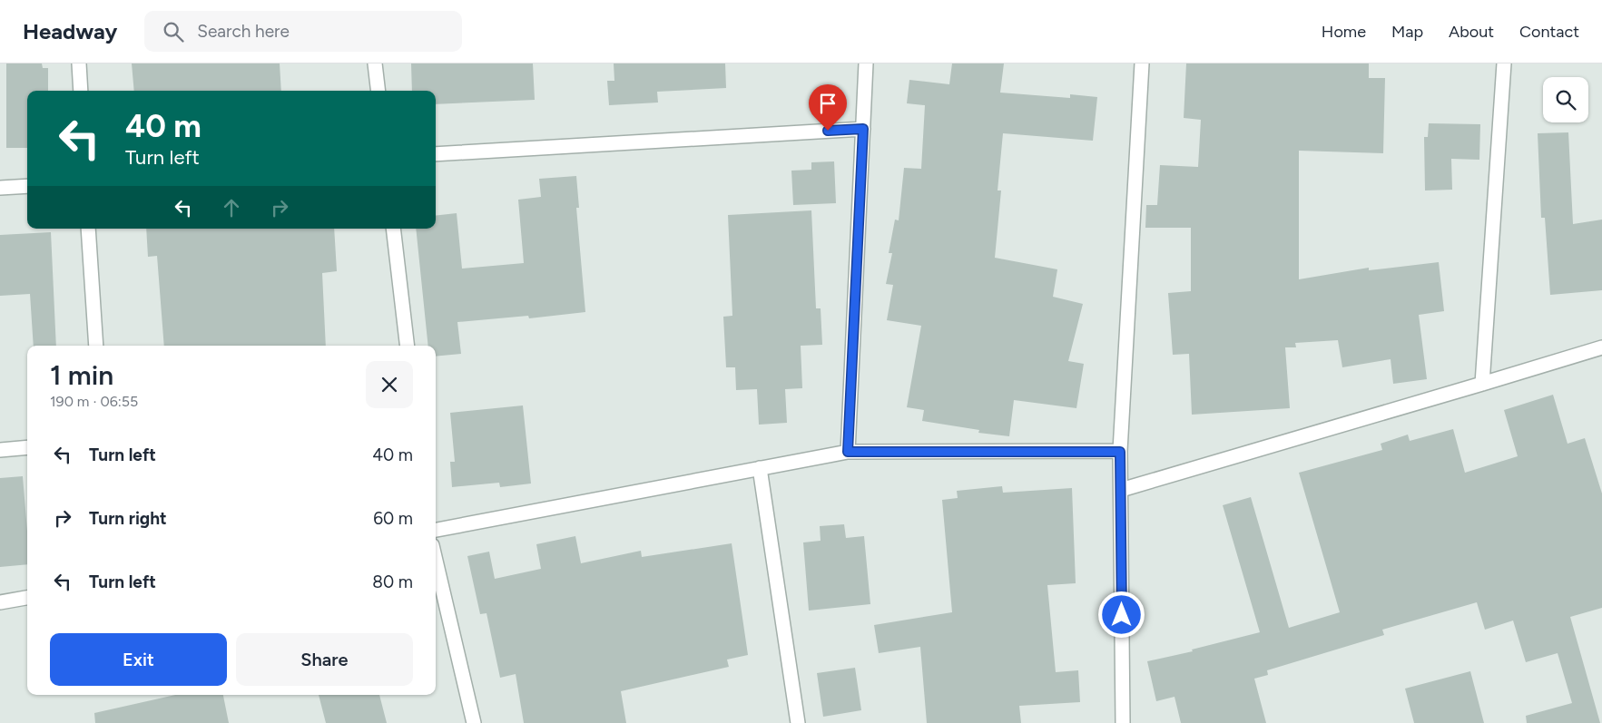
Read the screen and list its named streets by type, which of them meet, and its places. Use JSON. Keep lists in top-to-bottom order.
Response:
{
  "page": {
    "header": "Headway",
    "search": "Search here",
    "nav": [
      "Home",
      "Map",
      "About",
      "Contact"
    ],
    "turn": ["40 m", "Turn left"],
    "heading": ["1 min", "190 m · 06:55"],
    "list": [
      {
        "name": "Turn left",
        "value": "40 m"
      },
      {
        "name": "Turn right",
        "value": "60 m"
      },
      {
        "name": "Turn left",
        "value": "80 m"
      }
    ],
    "buttons": ["Exit", "Share"]
  }
}
